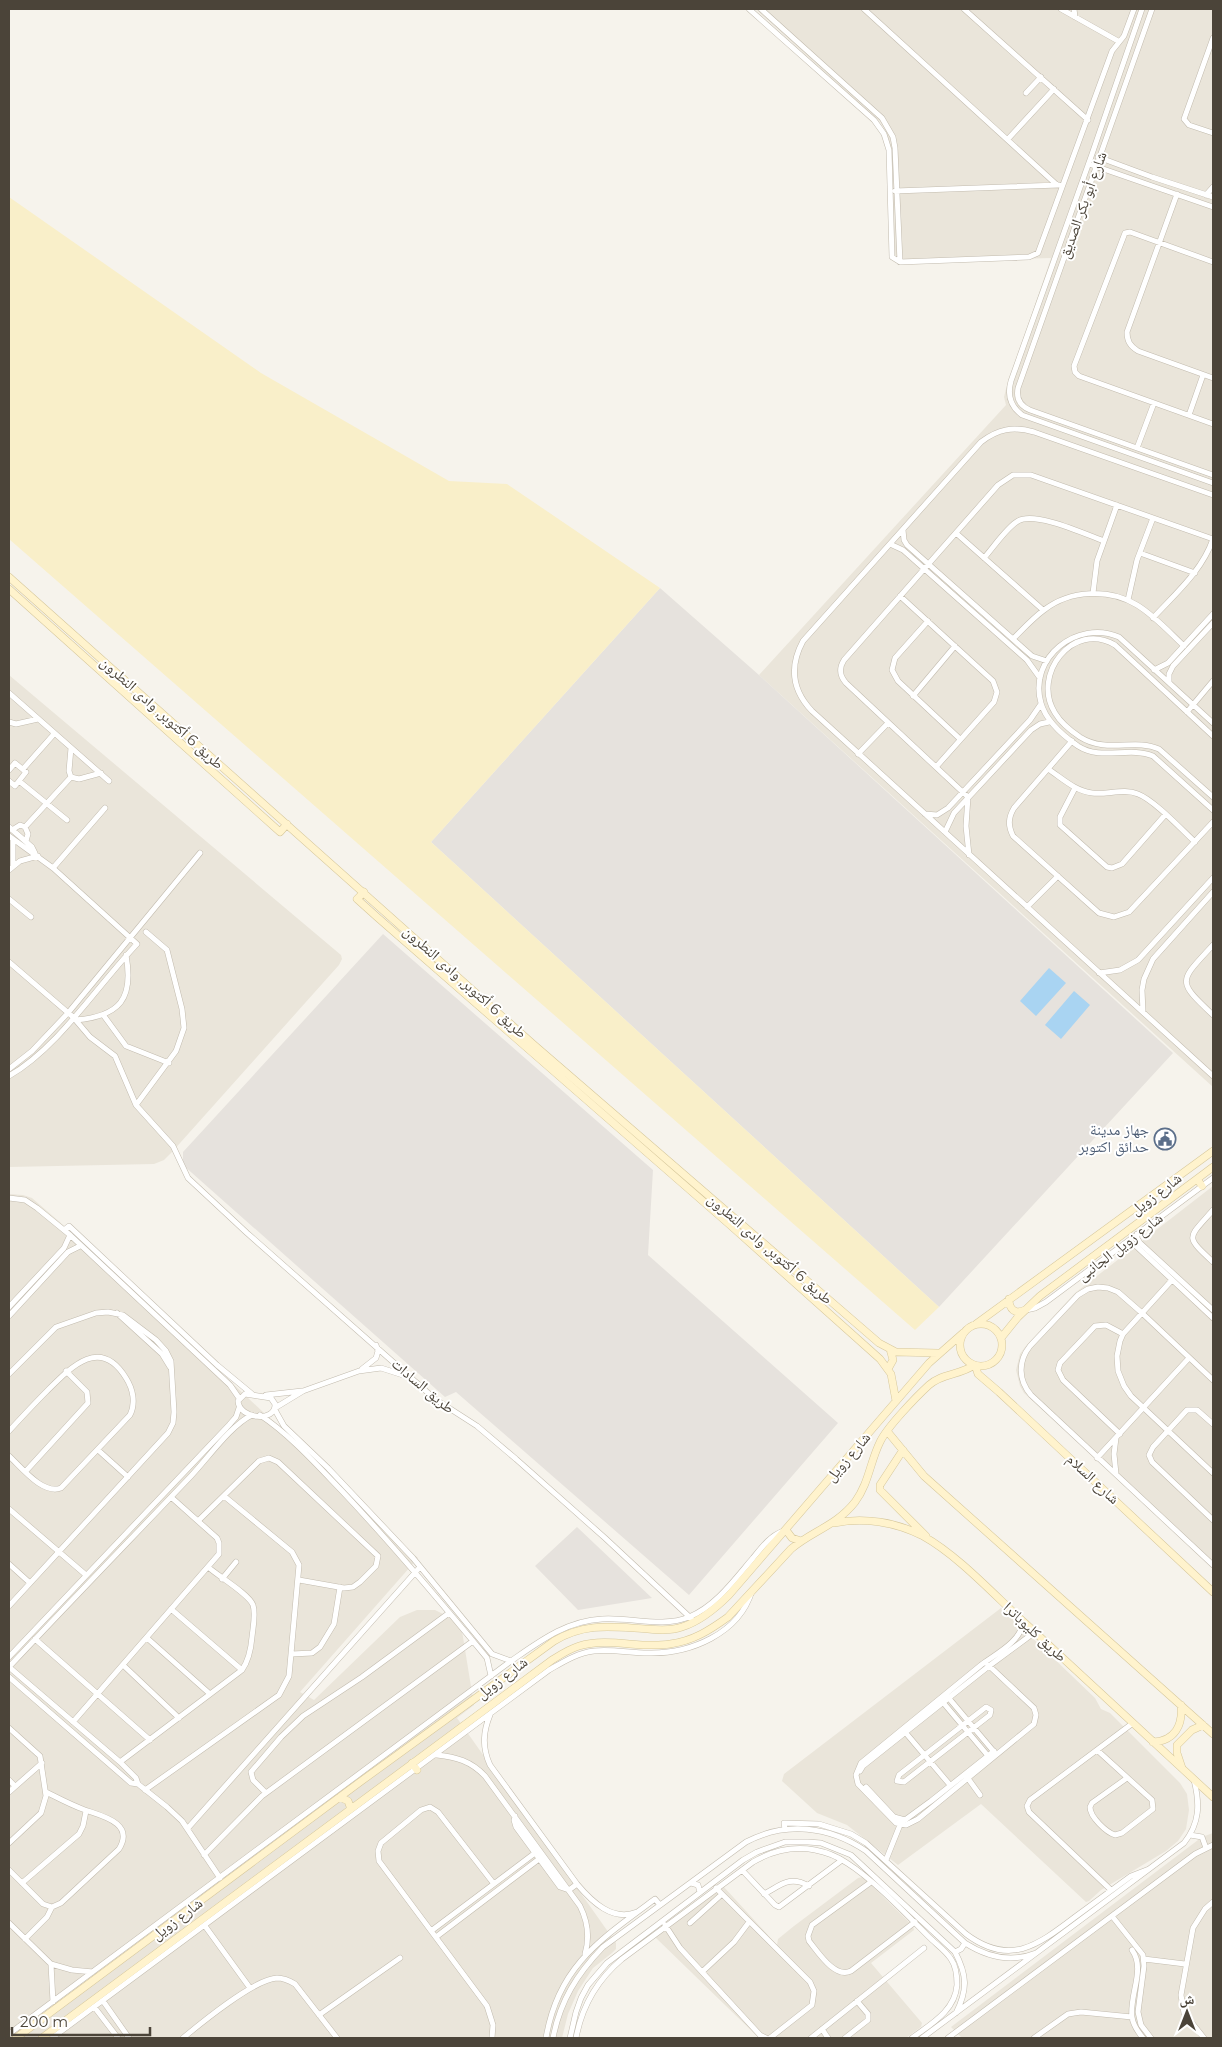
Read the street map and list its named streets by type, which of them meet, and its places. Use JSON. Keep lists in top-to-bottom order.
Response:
{
  "streets": {
    "main road": [
      "طريق 6 أكتوبر, وادى النطرون",
      "شارع زويل",
      "شارع السلام",
      "طريق كليوباترا"
    ],
    "street": ["شارع أبو بكر الصديق", "شارع زويل الجانبى", "طريق السادات"]
  },
  "crossings": [
    ["طريق 6 أكتوبر, وادى النطرون", "شارع زويل"],
    ["شارع زويل", "شارع زويل الجانبى"],
    ["شارع زويل", "طريق السادات"],
    ["شارع زويل", "شارع السلام"],
    ["شارع زويل", "طريق كليوباترا"]
  ],
  "places": {
    "public building": ["جهاز مدينة حدائق اكتوبر"]
  },
  "scale_bar": "200 m",
  "north": "top"
}
